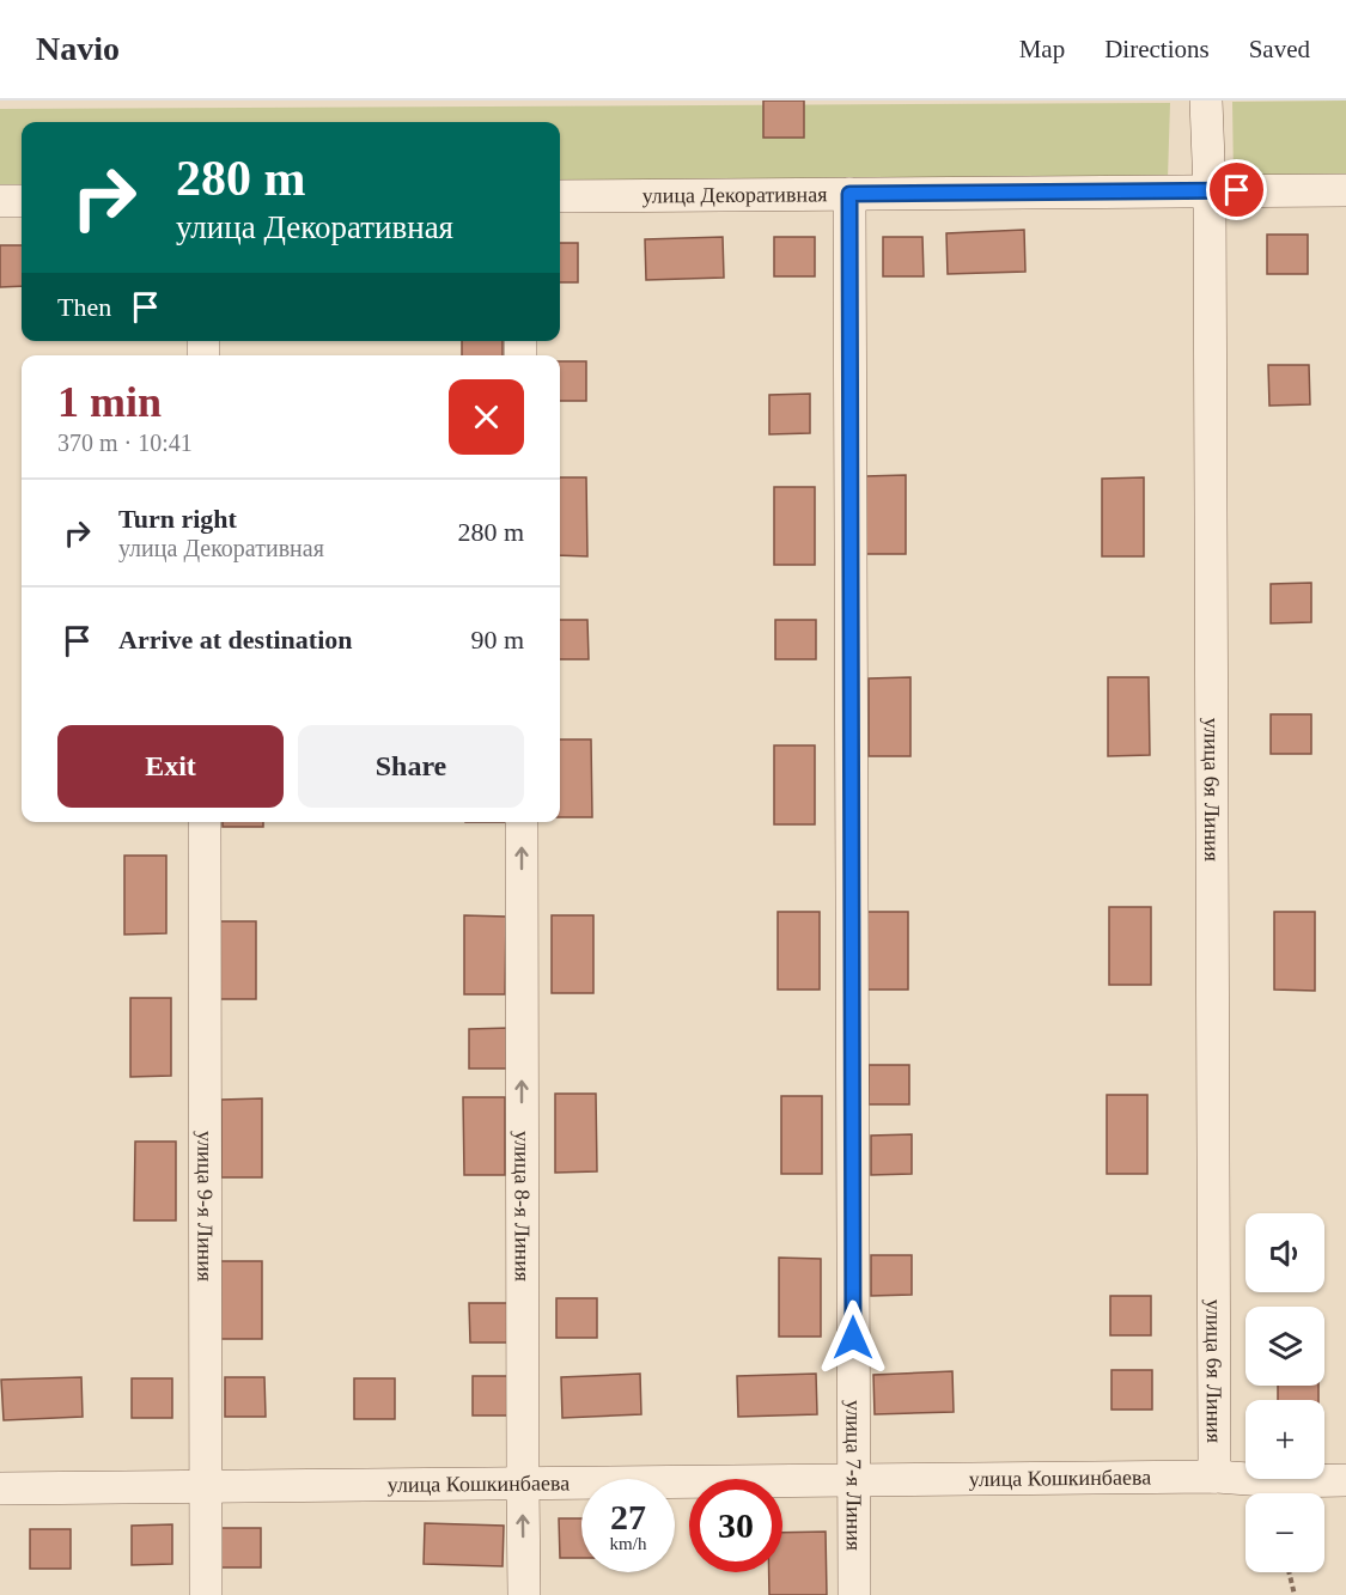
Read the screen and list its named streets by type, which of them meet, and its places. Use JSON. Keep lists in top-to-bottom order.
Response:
{
  "streets": {
    "street": [
      "улица Декоративная",
      "улица 6я Линия",
      "улица 9-я Линия",
      "улица 8-я Линия",
      "улица 7-я Линия",
      "улица Кошкинбаева"
    ]
  },
  "crossings": [
    ["улица Декоративная", "улица 6я Линия"],
    ["улица Декоративная", "улица 7-я Линия"],
    ["улица 6я Линия", "улица Кошкинбаева"],
    ["улица 9-я Линия", "улица Кошкинбаева"],
    ["улица 8-я Линия", "улица Кошкинбаева"],
    ["улица 7-я Линия", "улица Кошкинбаева"]
  ],
  "one_way": ["улица 8-я Линия"],
  "page": {
    "header": "Navio",
    "nav": ["Map", "Directions", "Saved"],
    "turn": ["280 m", "улица Декоративная"],
    "then": "Then",
    "heading": ["1 min", "370 m · 10:41"],
    "list": [
      {
        "name": "Turn right",
        "note": "улица Декоративная",
        "value": "280 m"
      },
      {
        "name": "Arrive at destination",
        "value": "90 m"
      }
    ],
    "buttons": ["Exit", "Share"],
    "map_buttons": ["+", "−"],
    "speed": "27 km/h",
    "limit": "30"
  }
}
